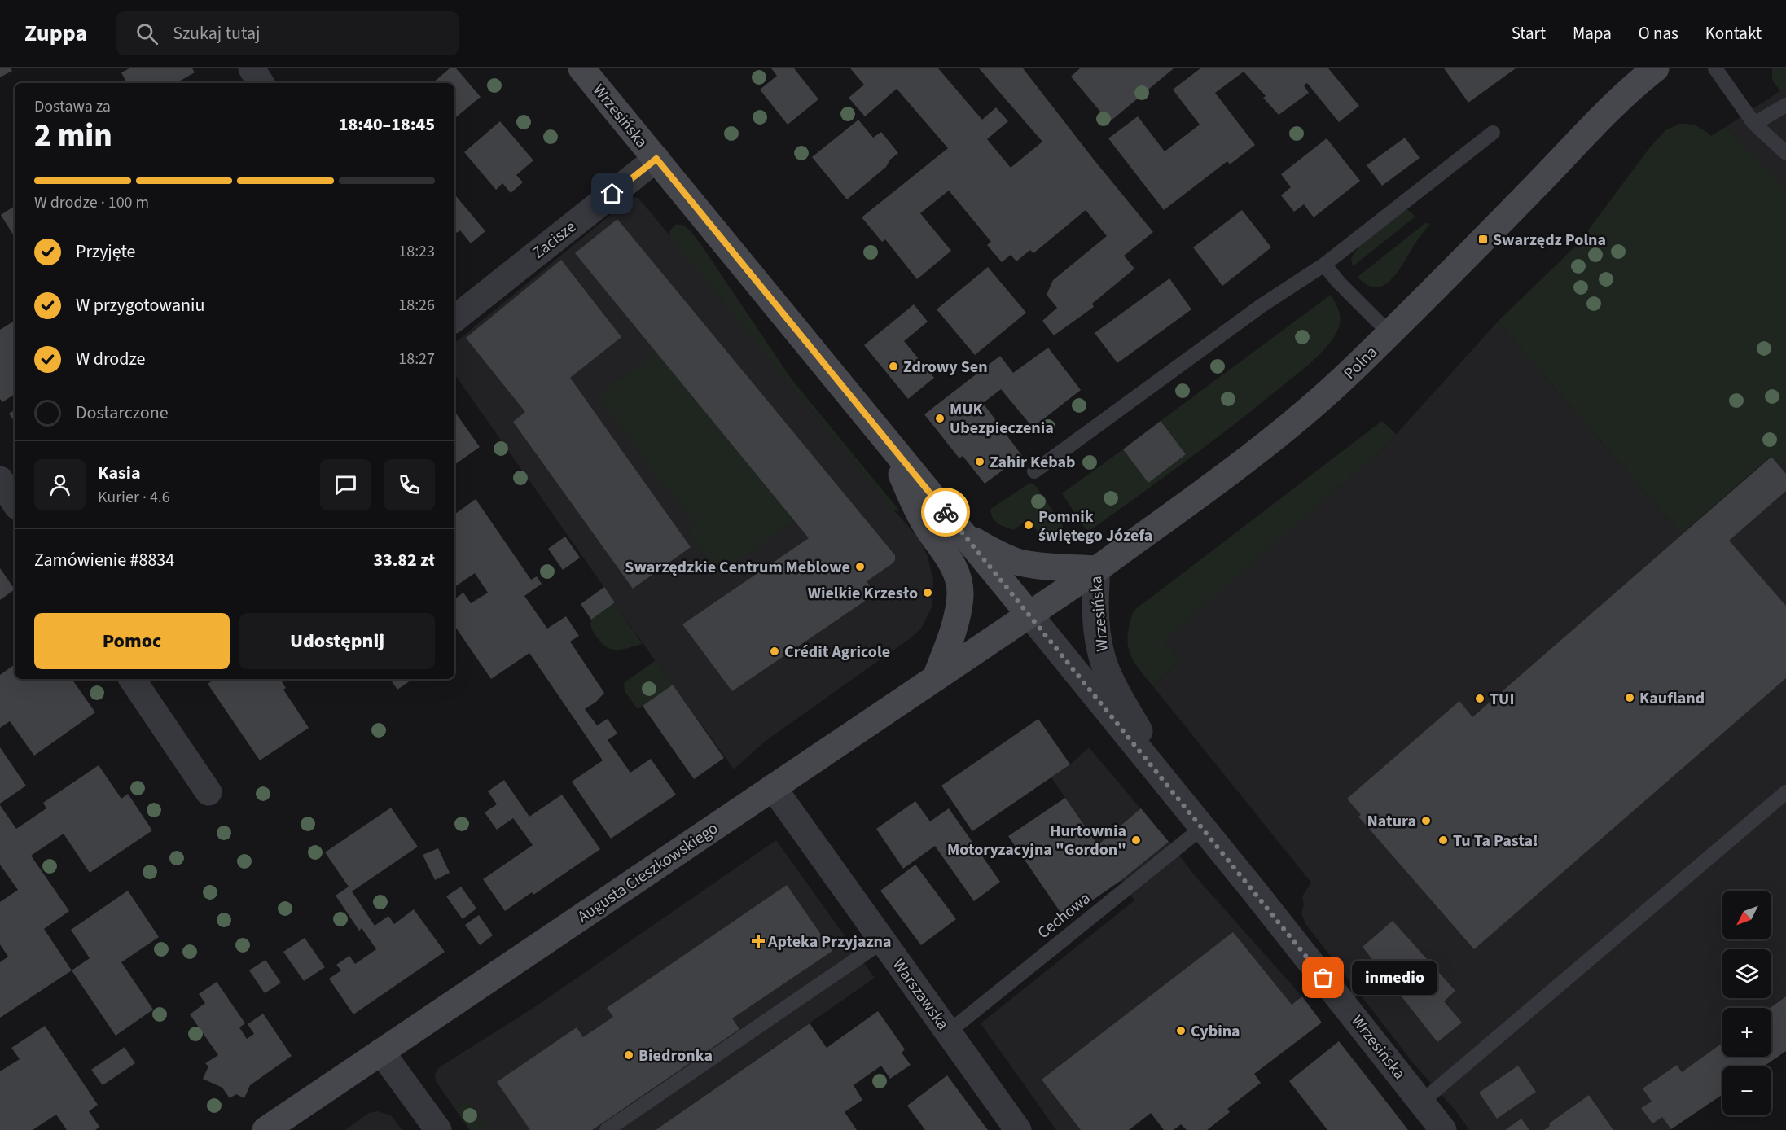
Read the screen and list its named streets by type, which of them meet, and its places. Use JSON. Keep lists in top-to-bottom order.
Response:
{
  "streets": {
    "street": [
      "Wrzesińska",
      "Zacisze",
      "Polna",
      "Augusta Cieszkowskiego",
      "Warszawska"
    ],
    "lane": ["Cechowa"]
  },
  "crossings": [
    ["Wrzesińska", "Zacisze"],
    ["Wrzesińska", "Polna"],
    ["Wrzesińska", "Augusta Cieszkowskiego"],
    ["Wrzesińska", "Cechowa"],
    ["Polna", "Augusta Cieszkowskiego"],
    ["Augusta Cieszkowskiego", "Warszawska"],
    ["Cechowa", "Warszawska"]
  ],
  "places": {
    "transit": ["Swarzędz Polna"],
    "other": [
      "Zdrowy Sen",
      "MUK Ubezpieczenia",
      "Zahir Kebab",
      "Pomnik świętego Józefa",
      "Swarzędzkie Centrum Meblowe",
      "Wielkie Krzesło",
      "Crédit Agricole",
      "Kaufland",
      "TUI",
      "Natura",
      "Hurtownia Motoryzacyjna \"Gordon\"",
      "Tu Ta Pasta!",
      "inmedio",
      "Cybina",
      "Biedronka"
    ],
    "health": ["Apteka Przyjazna"]
  },
  "north": "bottom left",
  "page": {
    "header": "Zuppa",
    "search": "Szukaj tutaj",
    "nav": [
      "Start",
      "Mapa",
      "O nas",
      "Kontakt"
    ],
    "heading": ["2 min", "Dostawa za", "18:40–18:45"],
    "panel": [
      "Kasia",
      "Kurier · 4.6",
      "Zamówienie #8834",
      "33.82 zł"
    ],
    "bar": "W drodze · 100 m",
    "list": [
      ["Przyjęte", "18:23"],
      ["W przygotowaniu", "18:26"],
      ["W drodze", "18:27"],
      "Dostarczone"
    ],
    "buttons": ["Pomoc", "Udostępnij"],
    "map_buttons": ["+", "−"],
    "bubble": "inmedio"
  }
}
